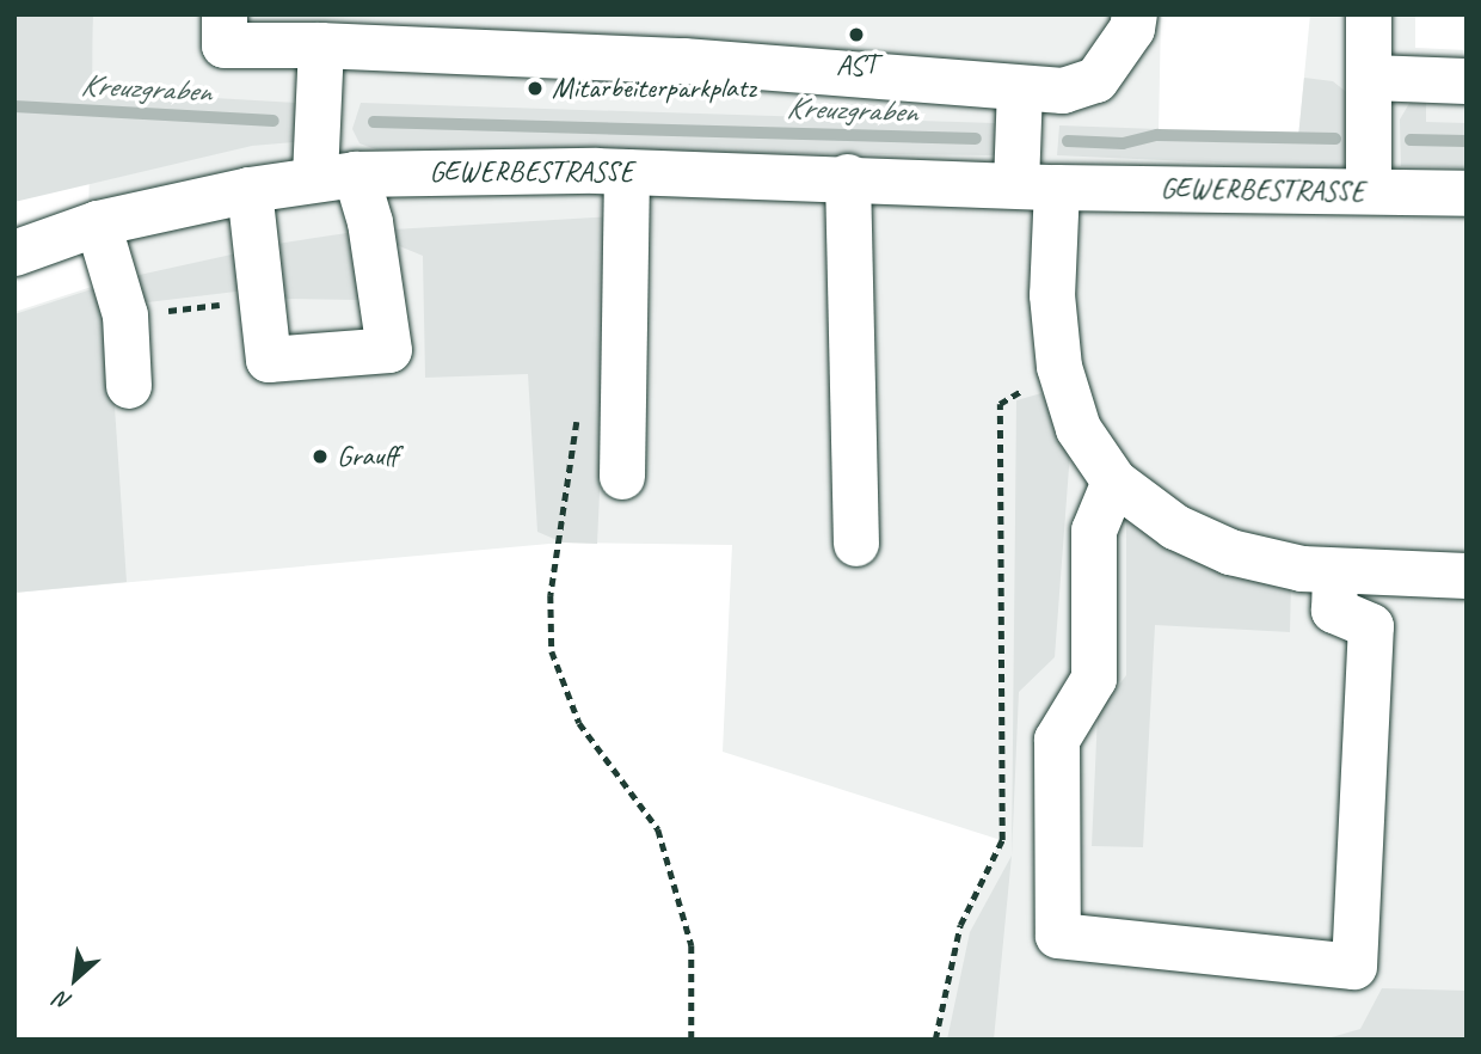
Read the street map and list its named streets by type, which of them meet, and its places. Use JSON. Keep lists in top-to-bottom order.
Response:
{
  "streets": {
    "street": ["GEWERBESTRASSE"]
  },
  "water": ["Kreuzgraben"],
  "places": ["AST", "Mitarbeiterparkplatz", "Grauff"],
  "north": "bottom left"
}
